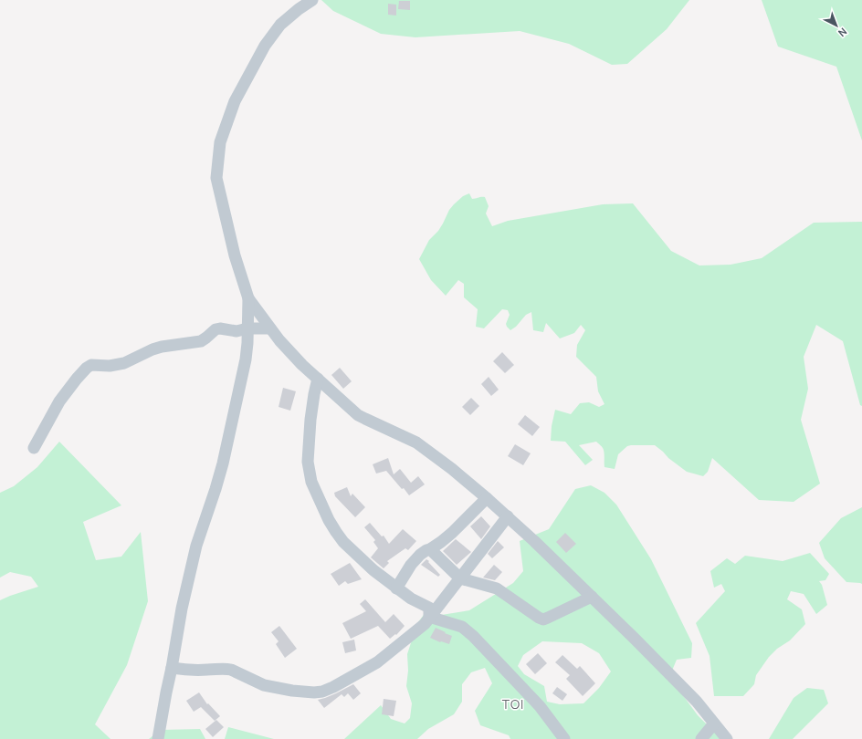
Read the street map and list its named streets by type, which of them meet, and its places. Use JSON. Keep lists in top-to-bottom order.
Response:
{
  "districts": ["TOI"],
  "north": "bottom right"
}
